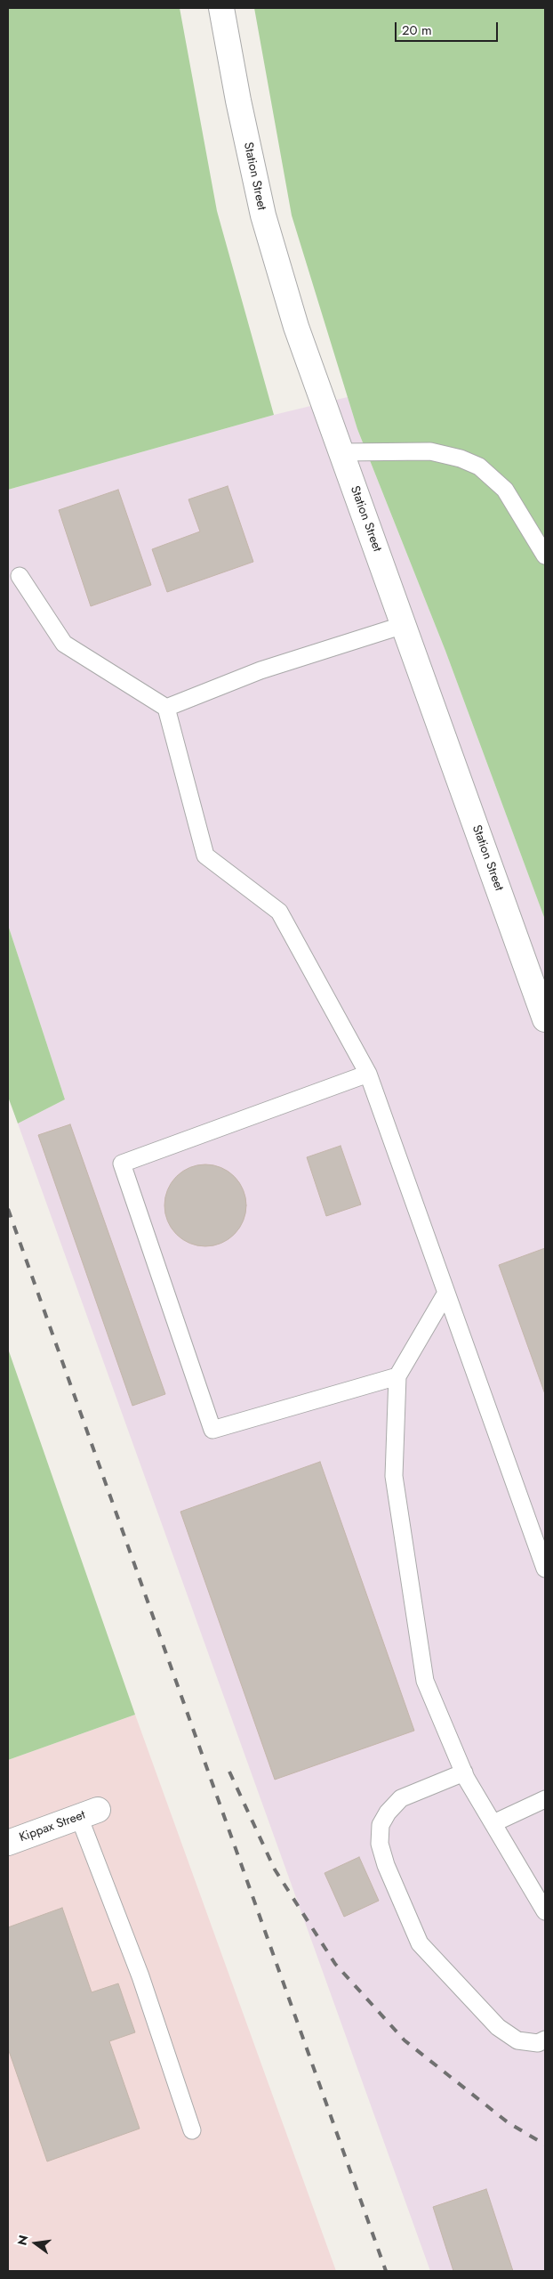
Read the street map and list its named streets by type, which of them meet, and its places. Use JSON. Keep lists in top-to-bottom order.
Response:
{
  "streets": {
    "street": ["Station Street", "Kippax Street"]
  },
  "scale_bar": "20 m",
  "north": "left"
}
